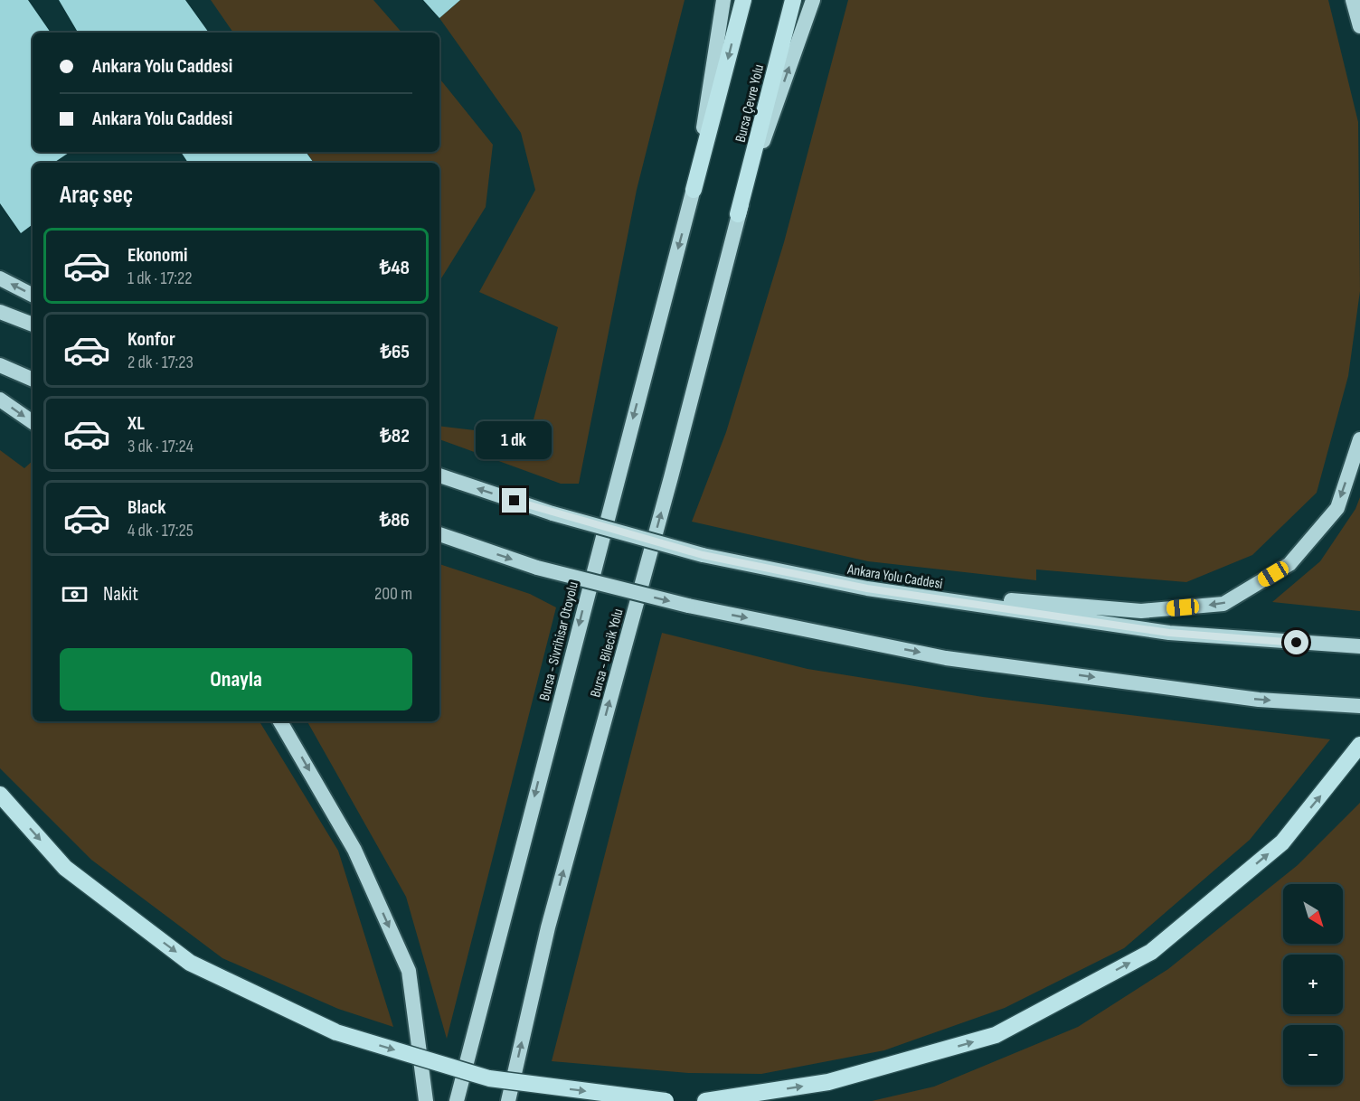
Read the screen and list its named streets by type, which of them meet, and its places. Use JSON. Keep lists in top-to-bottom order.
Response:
{
  "streets": {
    "highway": [
      "Bursa Çevre Yolu",
      "Ankara Yolu Caddesi",
      "Bursa - Sivrihisar Otoyolu",
      "Bursa - Bilecik Yolu"
    ]
  },
  "crossings": [
    ["Bursa Çevre Yolu", "Bursa - Sivrihisar Otoyolu"],
    ["Bursa Çevre Yolu", "Bursa - Bilecik Yolu"]
  ],
  "one_way": ["Bursa - Sivrihisar Otoyolu", "Bursa - Bilecik Yolu"],
  "north": "bottom right",
  "page": {
    "banner": ["Ankara Yolu Caddesi", "Ankara Yolu Caddesi"],
    "heading": "Araç seç",
    "list": [
      {
        "name": "Ekonomi",
        "note": "1 dk · 17:22",
        "value": "₺48"
      },
      {
        "name": "Konfor",
        "note": "2 dk · 17:23",
        "value": "₺65"
      },
      {
        "name": "XL",
        "note": "3 dk · 17:24",
        "value": "₺82"
      },
      {
        "name": "Black",
        "note": "4 dk · 17:25",
        "value": "₺86"
      }
    ],
    "bubble": "1 dk",
    "pay": ["Nakit", "200 m"],
    "buttons": "Onayla",
    "map_buttons": ["+", "−"]
  }
}
